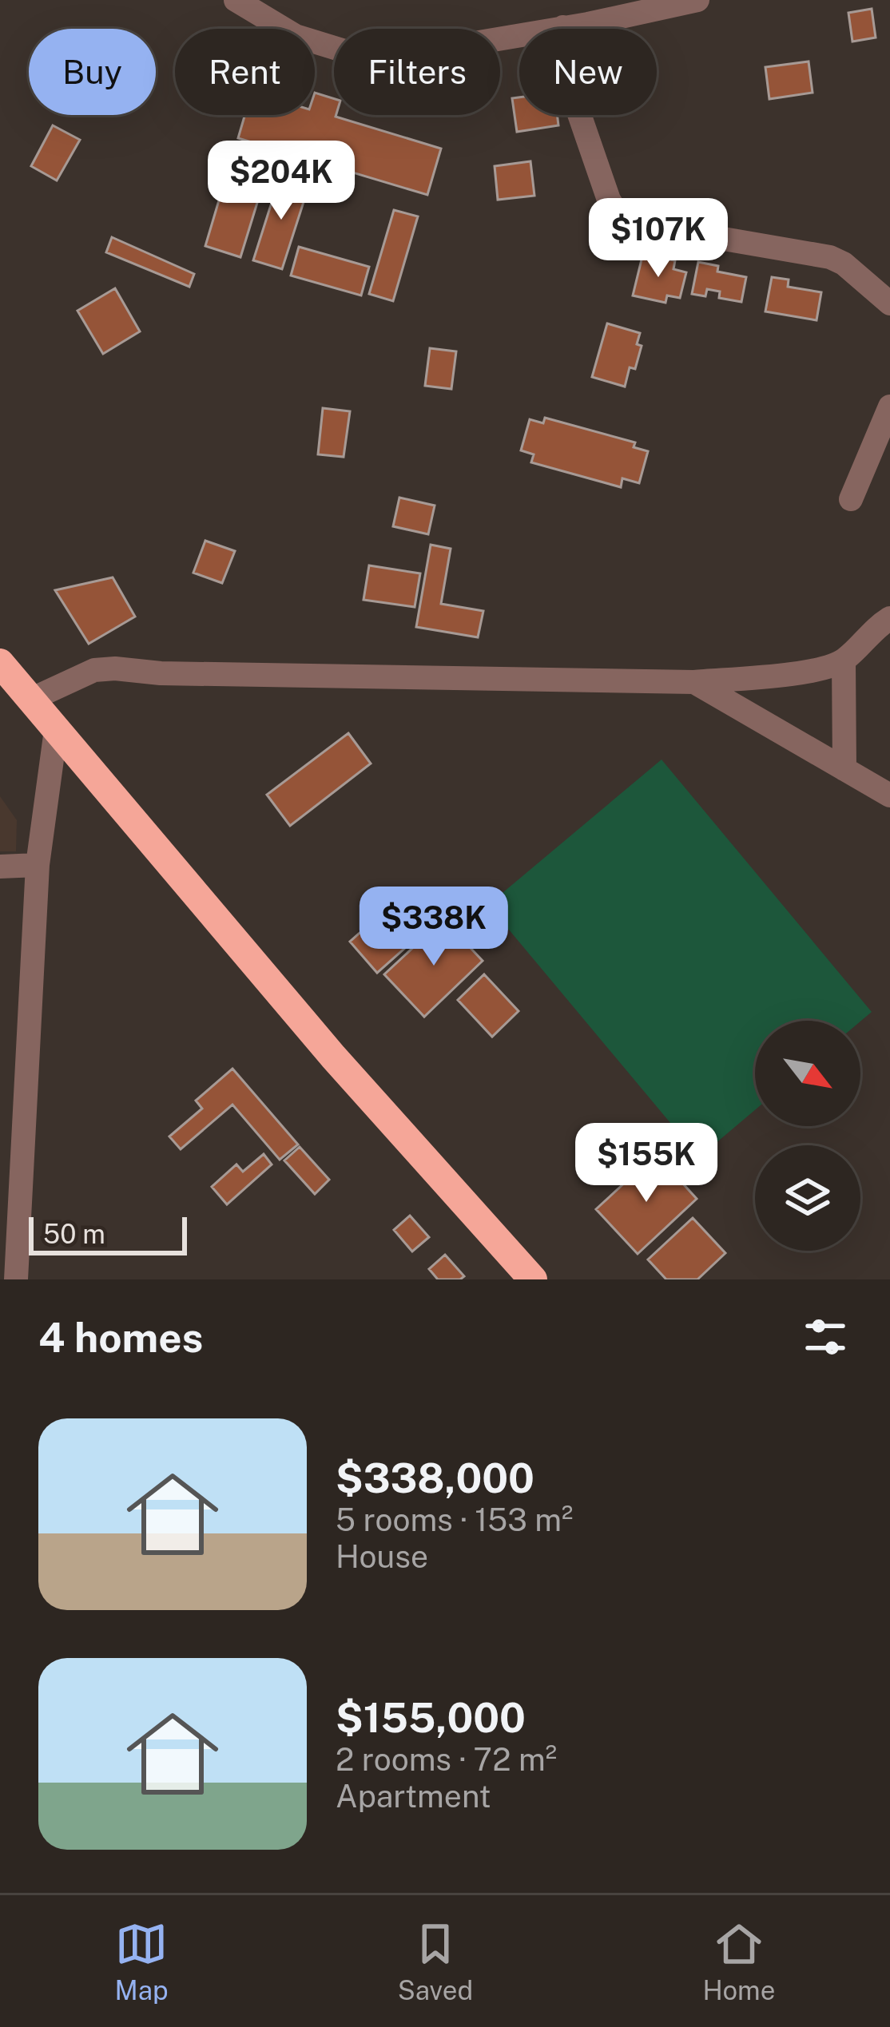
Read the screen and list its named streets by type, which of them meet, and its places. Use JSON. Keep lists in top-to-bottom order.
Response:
{
  "scale_bar": "50 m",
  "north": "bottom right",
  "page": {
    "chip": [
      "Buy",
      "Rent",
      "Filters",
      "New"
    ],
    "price": [
      "$204K",
      "$107K",
      "$338K",
      "$155K"
    ],
    "scale": "50 m",
    "heading": "4 homes",
    "list": [
      {
        "name": "$338,000",
        "note": "5 rooms · 153 m² · House"
      },
      {
        "name": "$155,000",
        "note": "2 rooms · 72 m² · Apartment"
      }
    ],
    "tabs": ["Map", "Saved", "Home"]
  }
}
